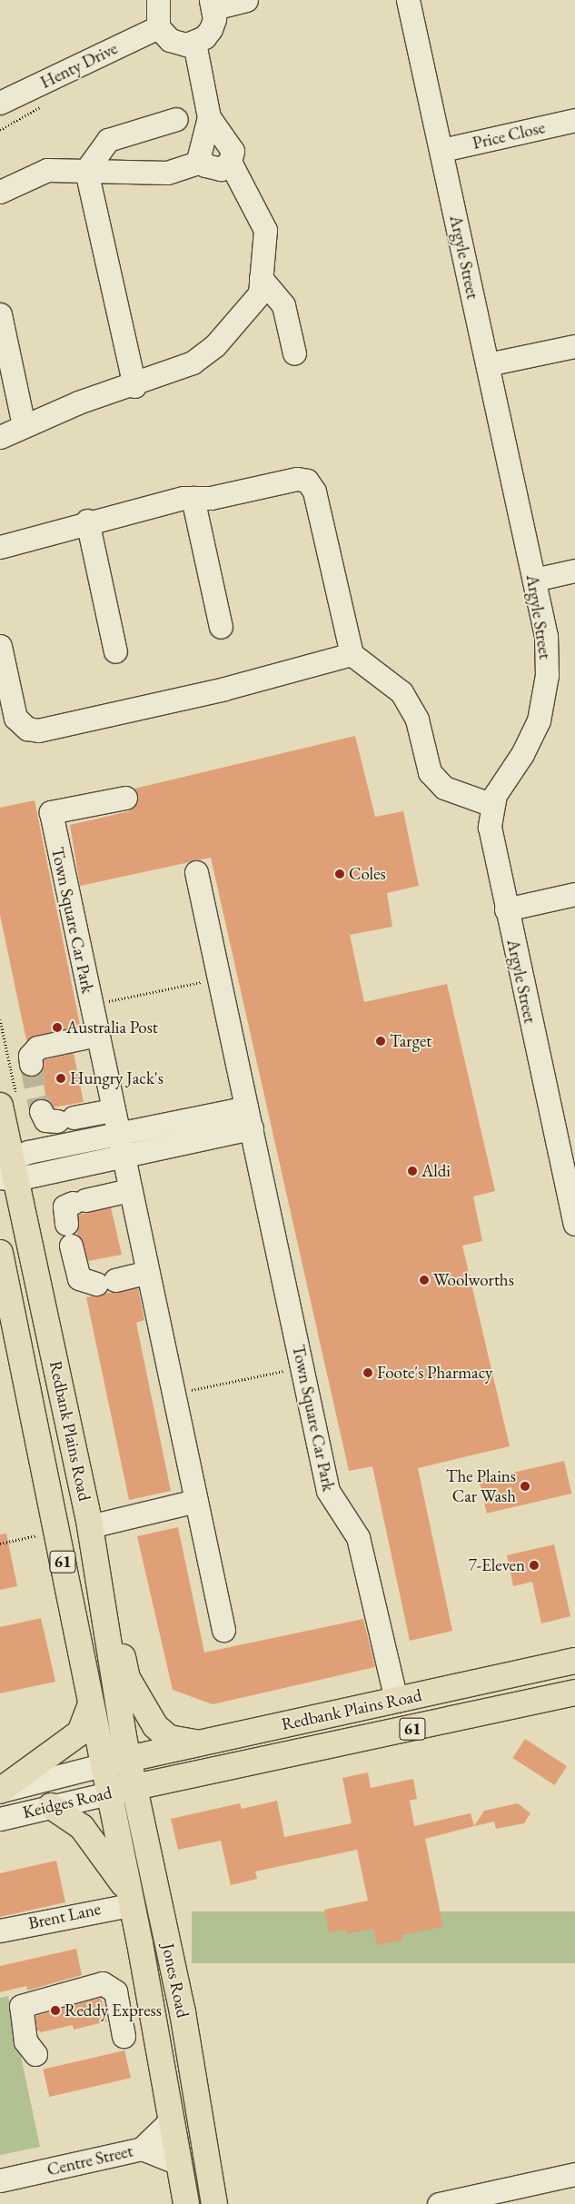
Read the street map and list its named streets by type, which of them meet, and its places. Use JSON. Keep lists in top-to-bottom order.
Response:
{
  "streets": {
    "main road": [
      "Redbank Plains Road",
      "61",
      "Keidges Road",
      "Jones Road"
    ],
    "street": [
      "Henty Drive",
      "Price Close",
      "Argyle Street",
      "Town Square Car Park",
      "Brent Lane",
      "Centre Street"
    ]
  },
  "crossings": [
    ["Price Close", "Argyle Street"],
    ["Town Square Car Park", "Redbank Plains Road"],
    ["Redbank Plains Road", "61"],
    ["Redbank Plains Road", "Keidges Road"],
    ["Redbank Plains Road", "Jones Road"],
    ["Keidges Road", "Jones Road"],
    ["Brent Lane", "Jones Road"],
    ["Jones Road", "Centre Street"]
  ],
  "places": [
    "Coles",
    "Australia Post",
    "Target",
    "Hungry Jack's",
    "Aldi",
    "Woolworths",
    "Foote's Pharmacy",
    "The Plains Car Wash",
    "7-Eleven",
    "Reddy Express"
  ]
}
